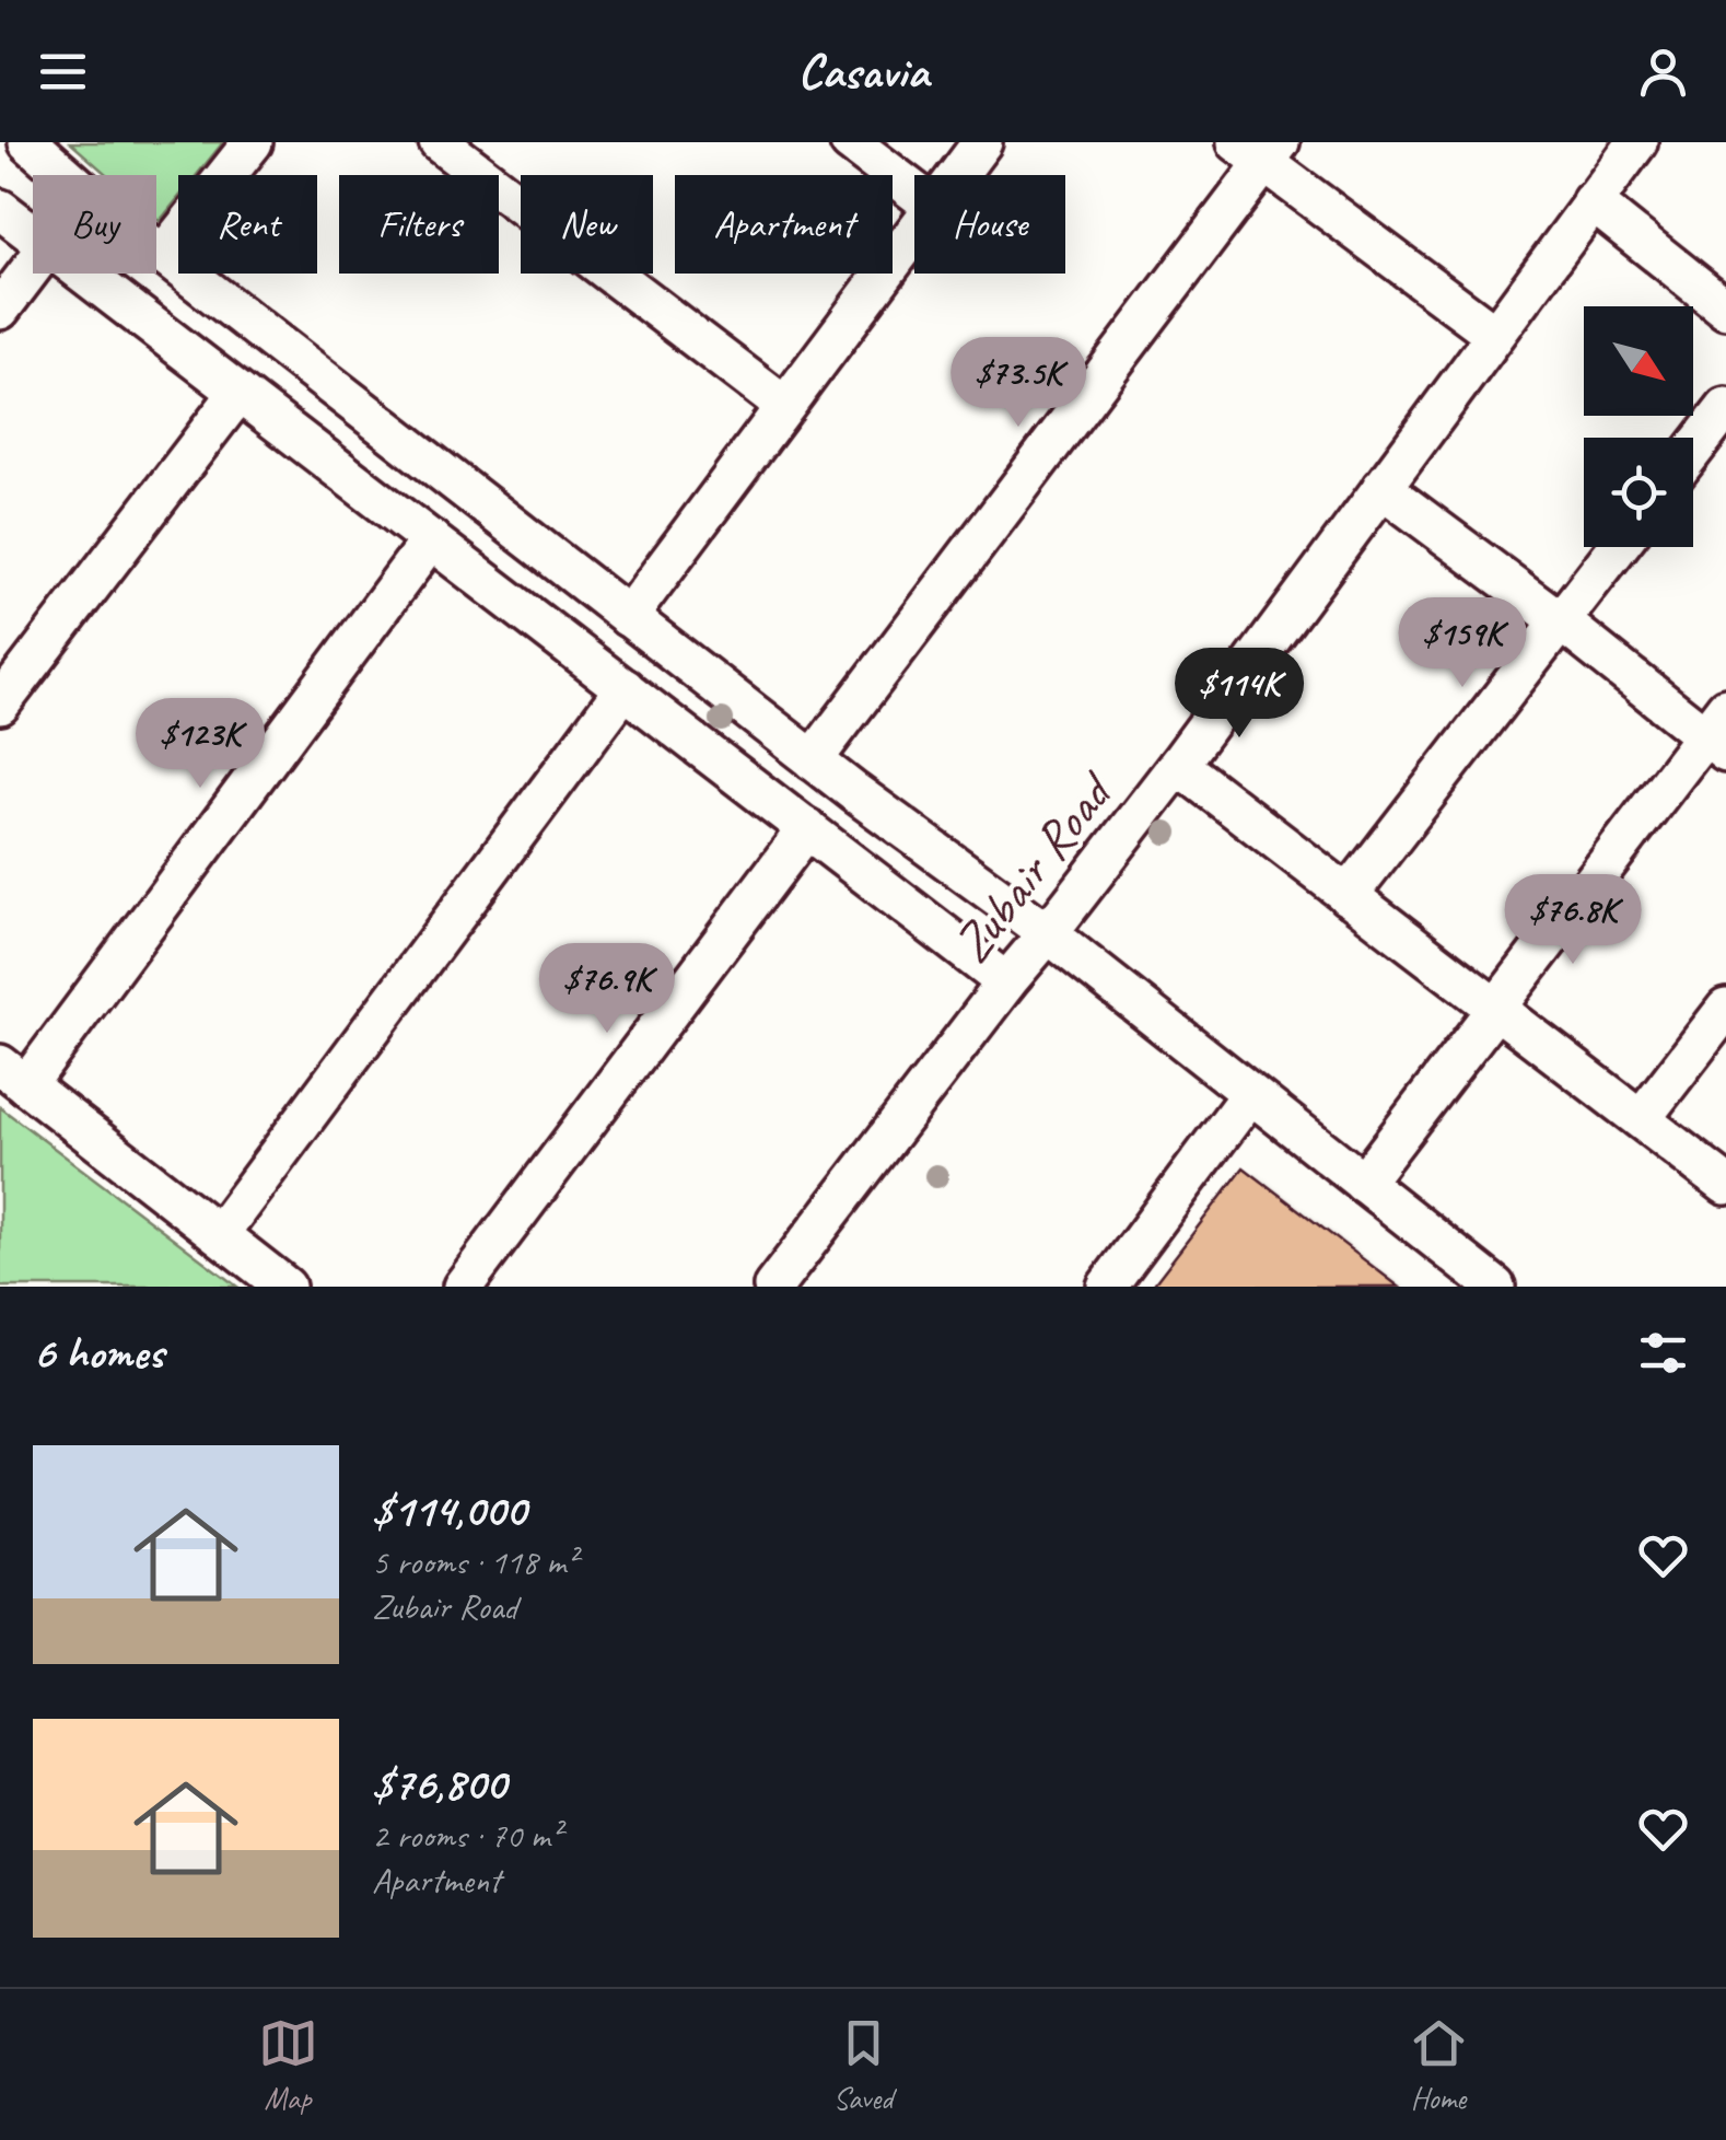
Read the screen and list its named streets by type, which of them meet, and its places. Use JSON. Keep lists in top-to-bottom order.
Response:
{
  "streets": {
    "street": ["Zubair Road"]
  },
  "north": "bottom right",
  "page": {
    "header": "Casavia",
    "chip": [
      "Buy",
      "Rent",
      "Filters",
      "New",
      "Apartment",
      "House"
    ],
    "price": [
      "$73.5K",
      "$159K",
      "$114K",
      "$123K",
      "$76.8K",
      "$76.9K"
    ],
    "heading": "6 homes",
    "list": [
      {
        "name": "$114,000",
        "note": "5 rooms · 118 m² · Zubair Road"
      },
      {
        "name": "$76,800",
        "note": "2 rooms · 70 m² · Apartment"
      }
    ],
    "tabs": ["Map", "Saved", "Home"]
  }
}
